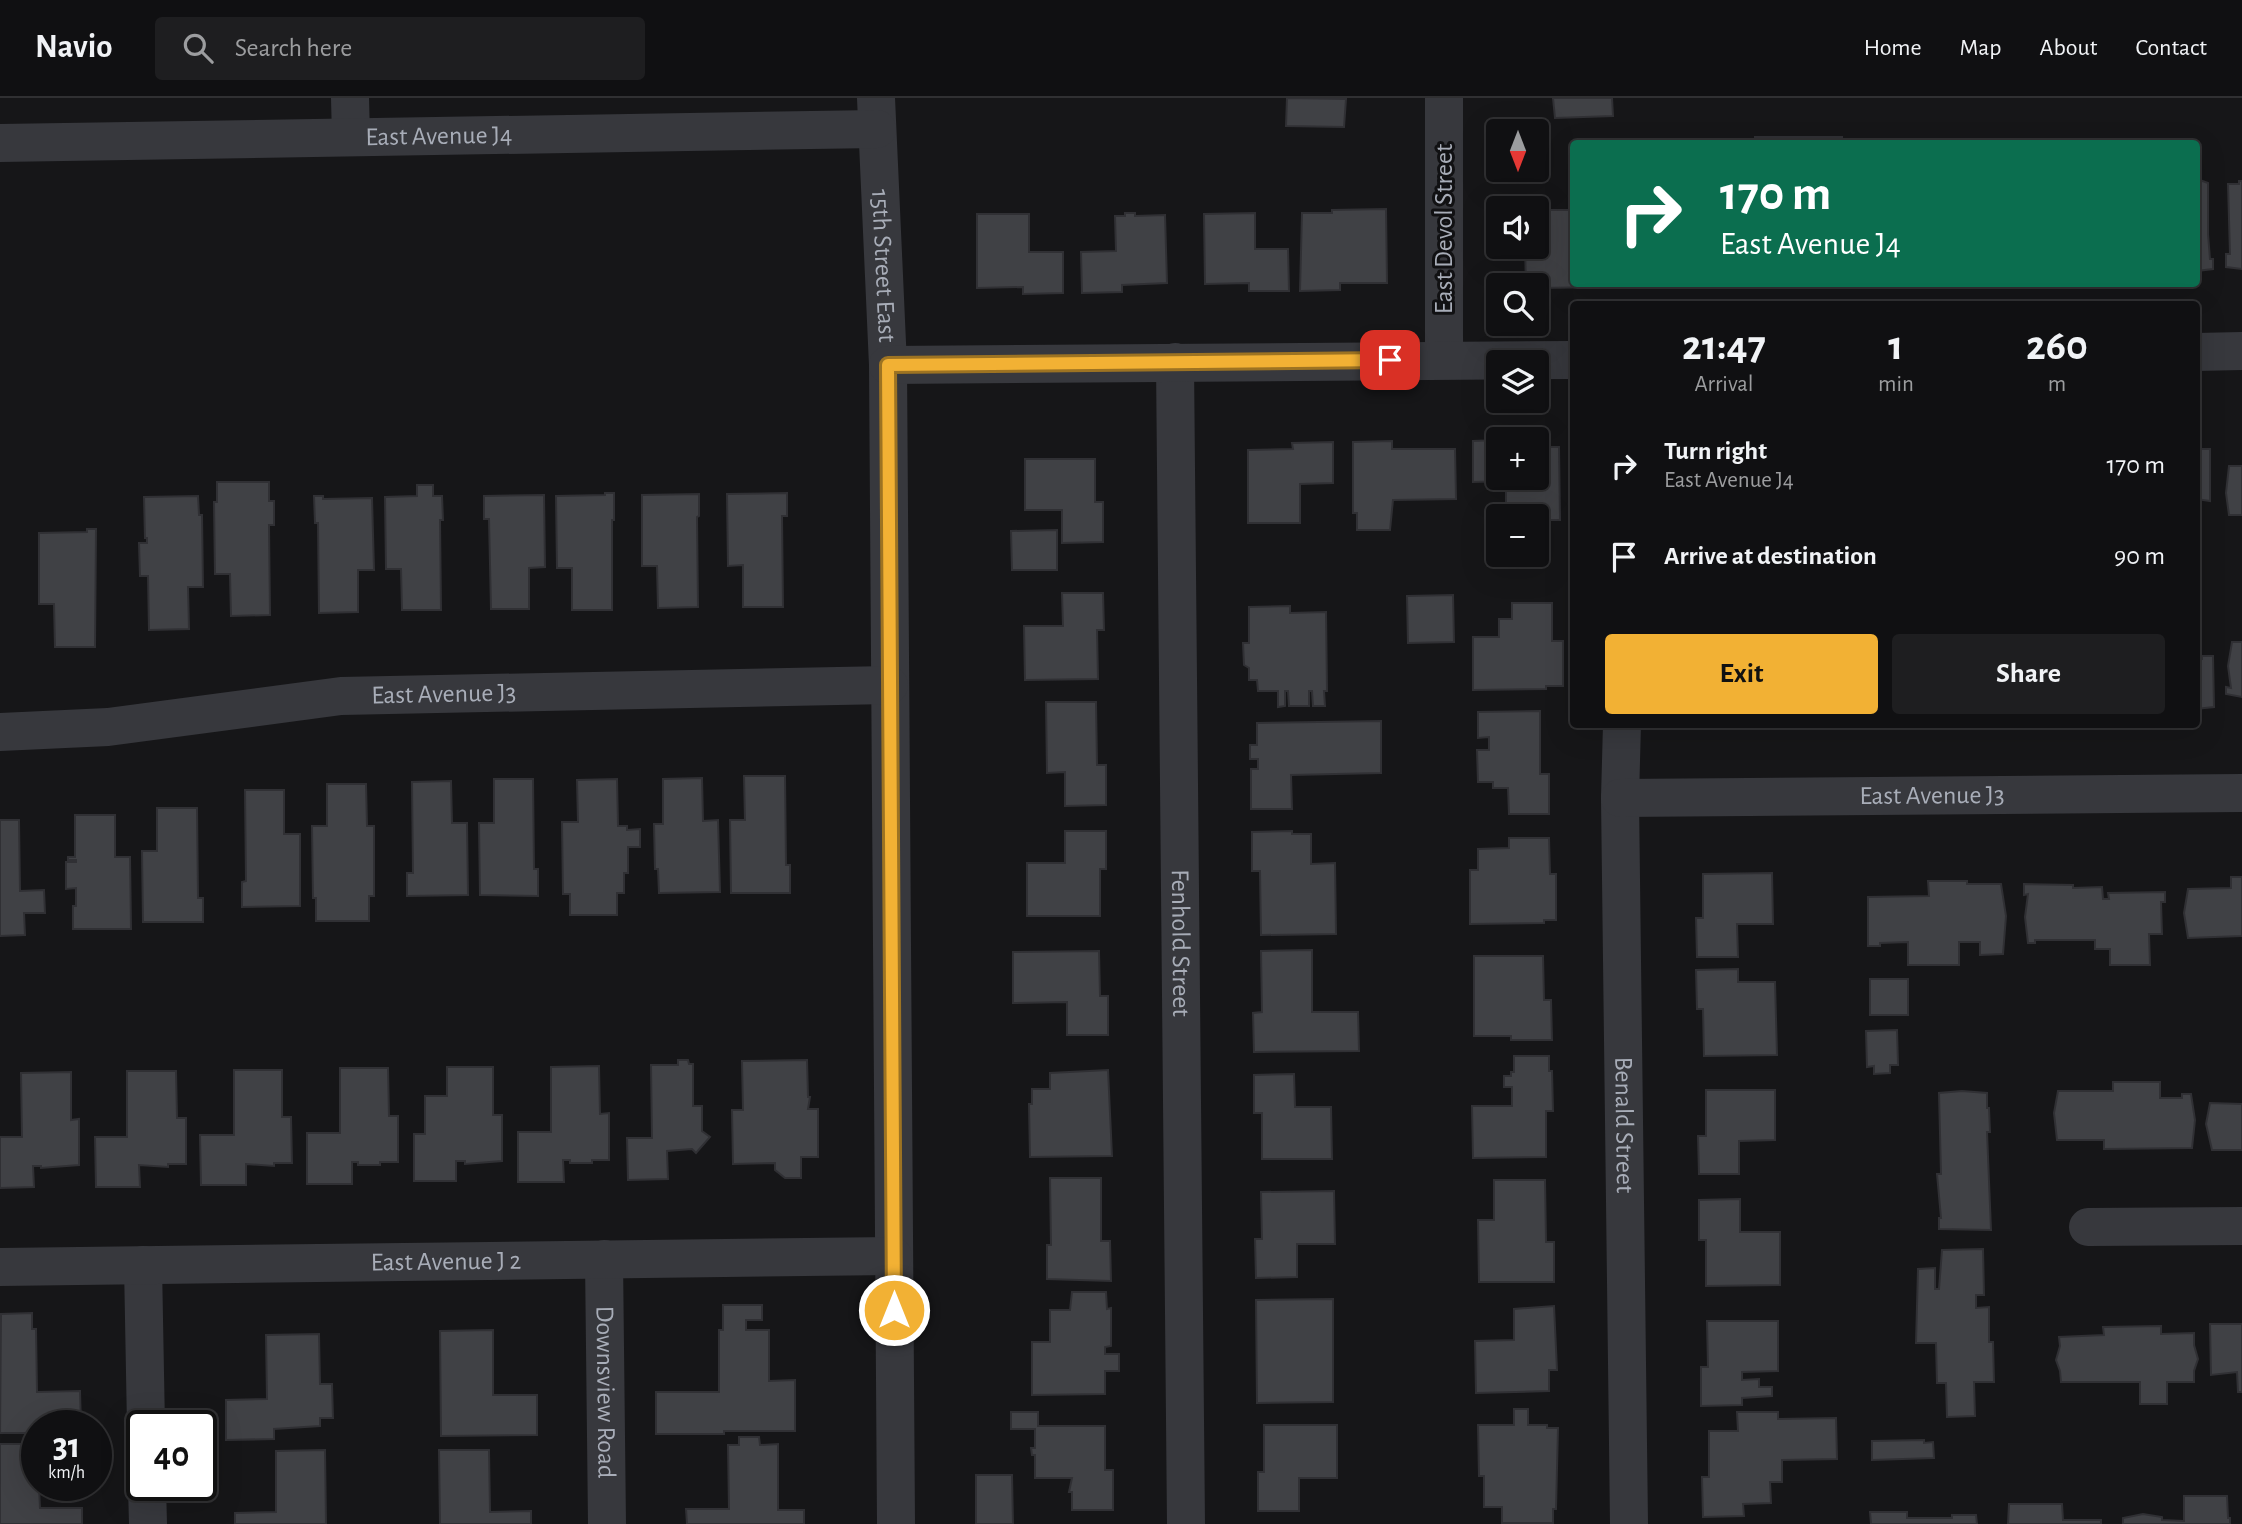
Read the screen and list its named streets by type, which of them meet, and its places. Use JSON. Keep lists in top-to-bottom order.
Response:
{
  "streets": {
    "street": [
      "East Avenue J4",
      "East Devol Street",
      "15th Street East",
      "East Avenue J3",
      "Fenhold Street",
      "Benald Street",
      "East Avenue J 2",
      "Downsview Road"
    ]
  },
  "crossings": [
    ["East Avenue J4", "15th Street East"],
    ["15th Street East", "East Avenue J3"],
    ["15th Street East", "East Avenue J 2"],
    ["East Avenue J3", "Benald Street"],
    ["East Avenue J 2", "Downsview Road"]
  ],
  "north": "bottom",
  "page": {
    "header": "Navio",
    "search": "Search here",
    "nav": [
      "Home",
      "Map",
      "About",
      "Contact"
    ],
    "map_buttons": ["+", "−"],
    "turn": ["170 m", "East Avenue J4"],
    "eta": [
      "21:47",
      "Arrival",
      "1",
      "min",
      "260",
      "m"
    ],
    "list": [
      {
        "name": "Turn right",
        "note": "East Avenue J4",
        "value": "170 m"
      },
      {
        "name": "Arrive at destination",
        "value": "90 m"
      }
    ],
    "buttons": ["Exit", "Share"],
    "speed": "31 km/h",
    "limit": "40"
  }
}
